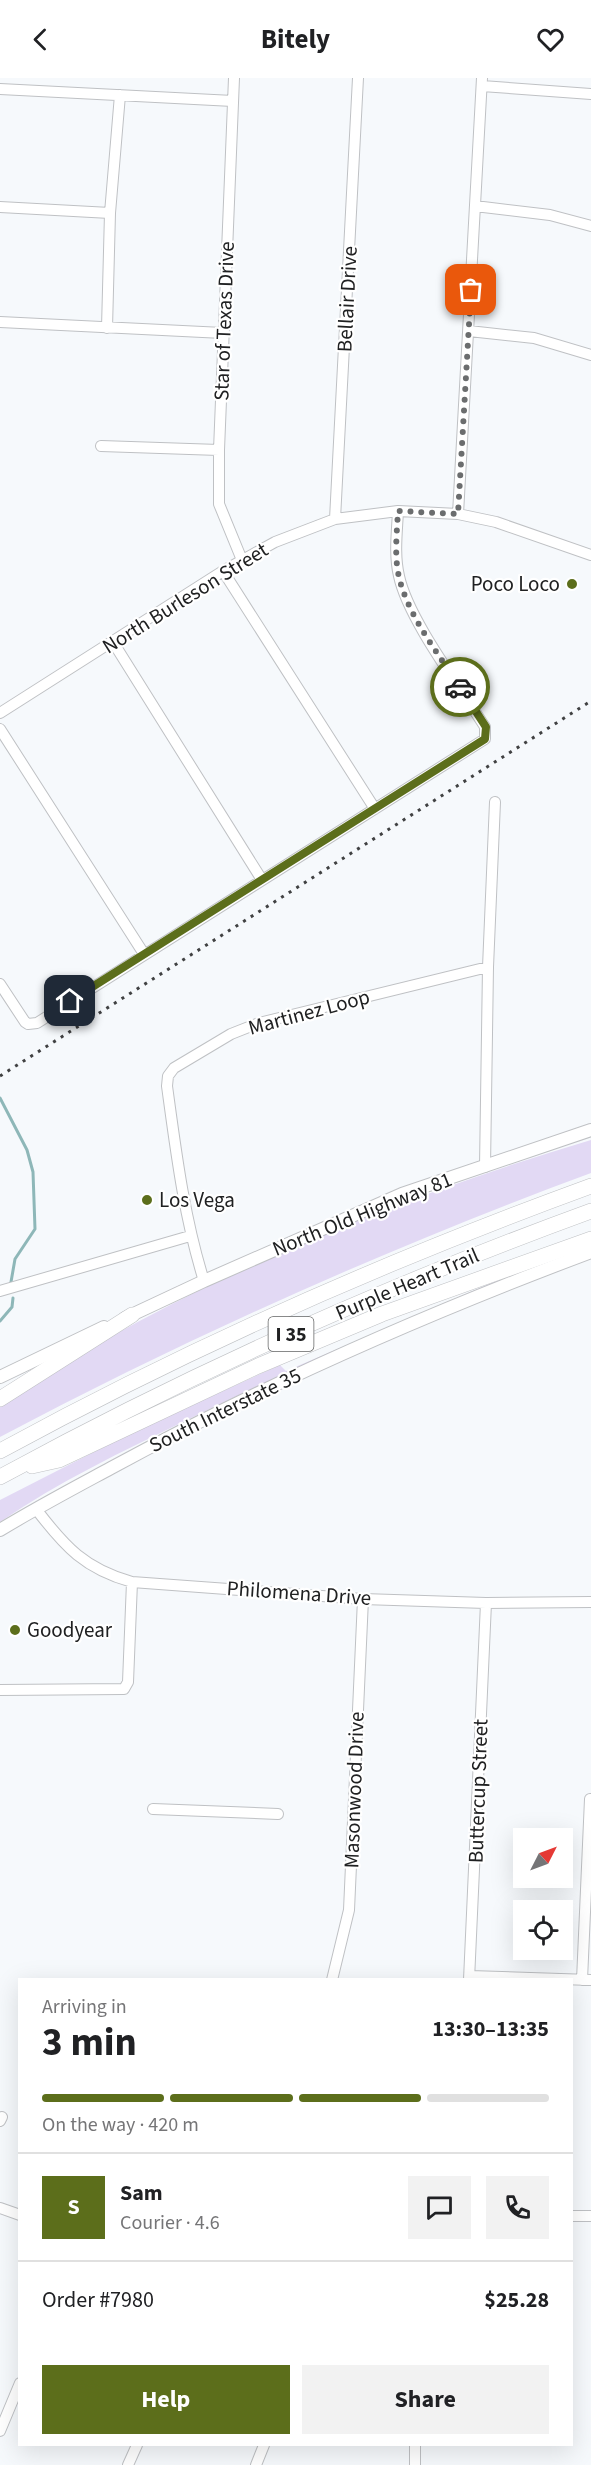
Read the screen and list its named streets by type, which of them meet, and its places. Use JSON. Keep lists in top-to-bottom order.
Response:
{
  "streets": {
    "highway": ["Purple Heart Trail", "I 35"],
    "main road": ["North Old Highway 81", "South Interstate 35"],
    "street": [
      "Bellair Drive",
      "Star of Texas Drive",
      "North Burleson Street",
      "Martinez Loop",
      "Philomena Drive",
      "Masonwood Drive",
      "Buttercup Street"
    ]
  },
  "crossings": [
    ["Bellair Drive", "North Burleson Street"],
    ["Star of Texas Drive", "North Burleson Street"],
    ["Martinez Loop", "North Old Highway 81"],
    ["South Interstate 35", "Philomena Drive"],
    ["Philomena Drive", "Masonwood Drive"],
    ["Philomena Drive", "Buttercup Street"]
  ],
  "places": ["Poco Loco", "Los Vega", "Goodyear"],
  "north": "top right",
  "page": {
    "header": "Bitely",
    "heading": ["3 min", "Arriving in", "13:30–13:35"],
    "panel": [
      "Sam",
      "Courier · 4.6",
      "Order #7980",
      "$25.28"
    ],
    "bar": "On the way · 420 m",
    "round": "S",
    "buttons": ["Help", "Share"]
  }
}
